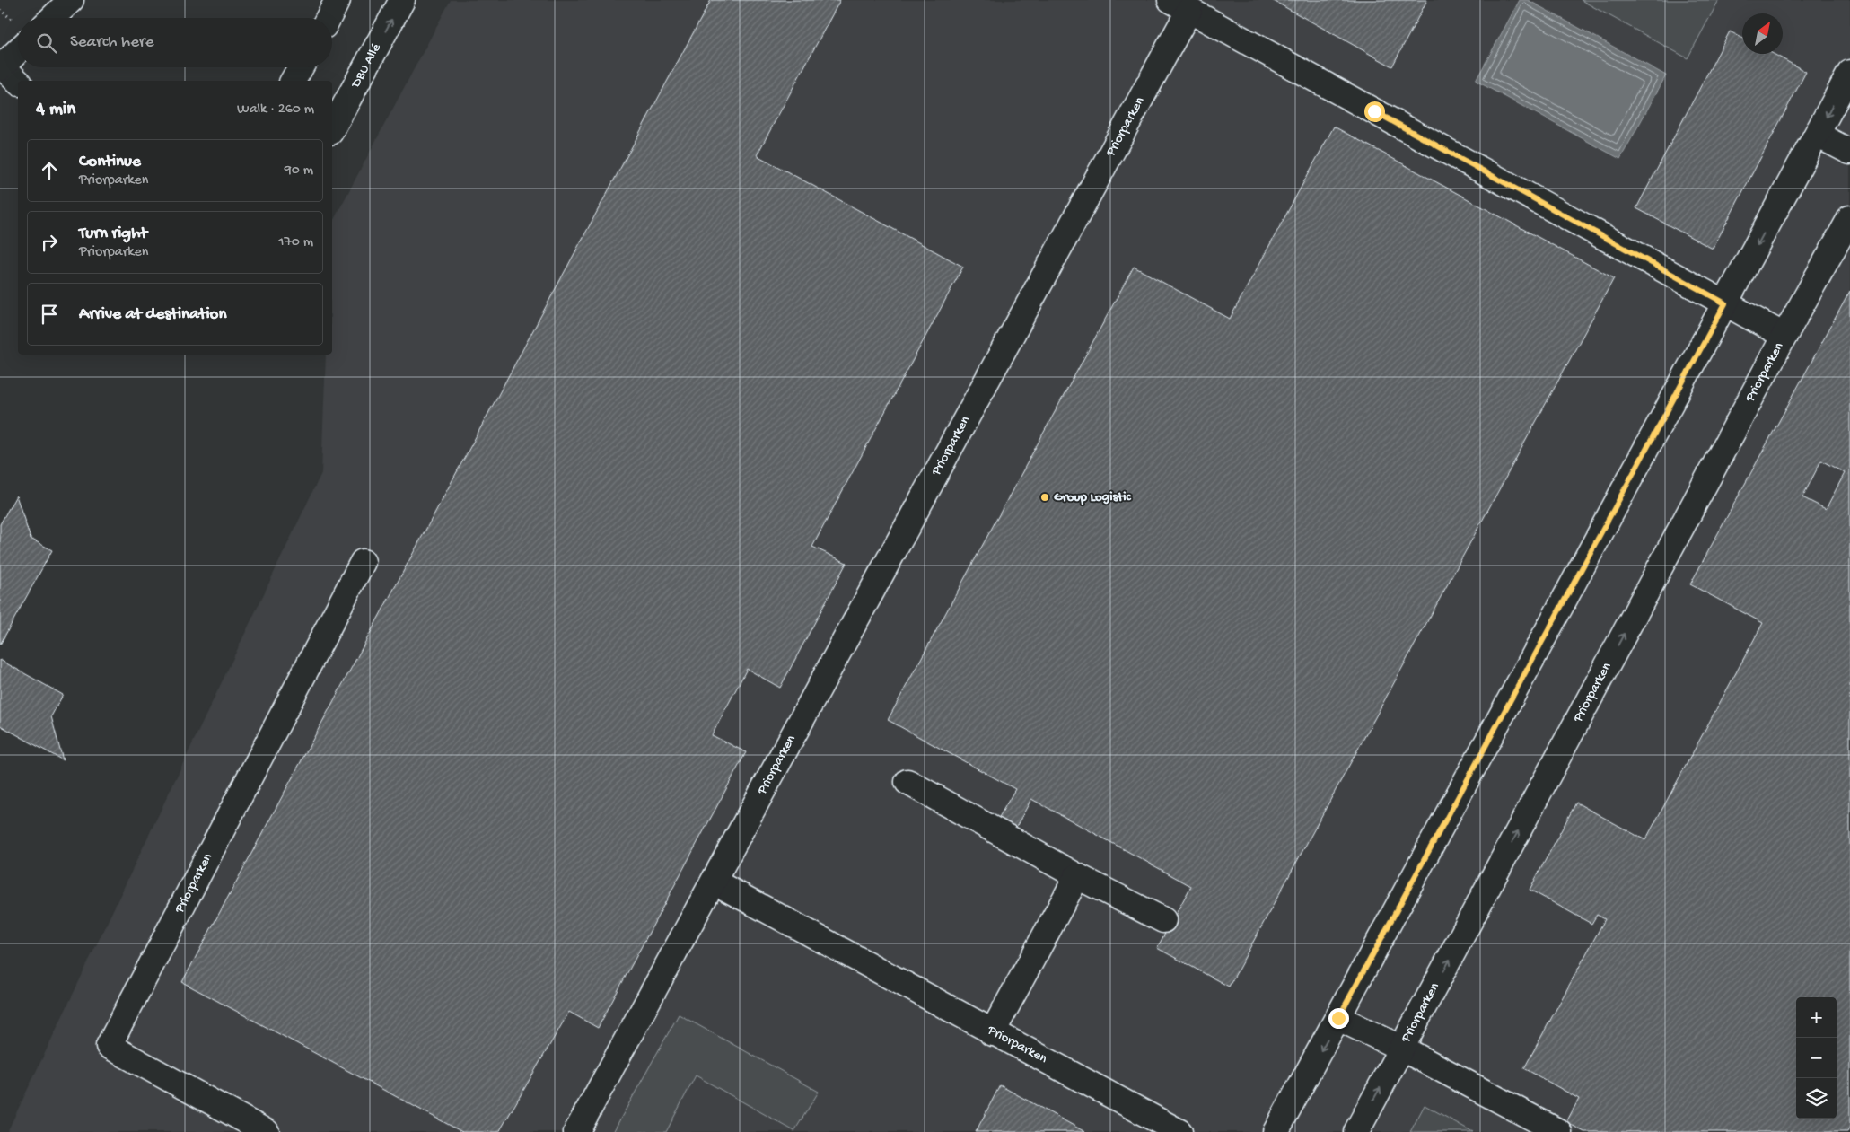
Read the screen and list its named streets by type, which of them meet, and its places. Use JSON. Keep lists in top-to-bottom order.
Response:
{
  "streets": {
    "street": ["DBU Allé", "Priorparken"]
  },
  "one_way": ["DBU Allé"],
  "places": ["Group Logistic"],
  "north": "top right",
  "page": {
    "search": "Search here",
    "heading": ["4 min", "Walk · 260 m"],
    "list": [
      ["Continue", "Priorparken", "90 m"],
      ["Turn right", "Priorparken", "170 m"],
      "Arrive at destination"
    ],
    "map_buttons": ["+", "−"]
  }
}
